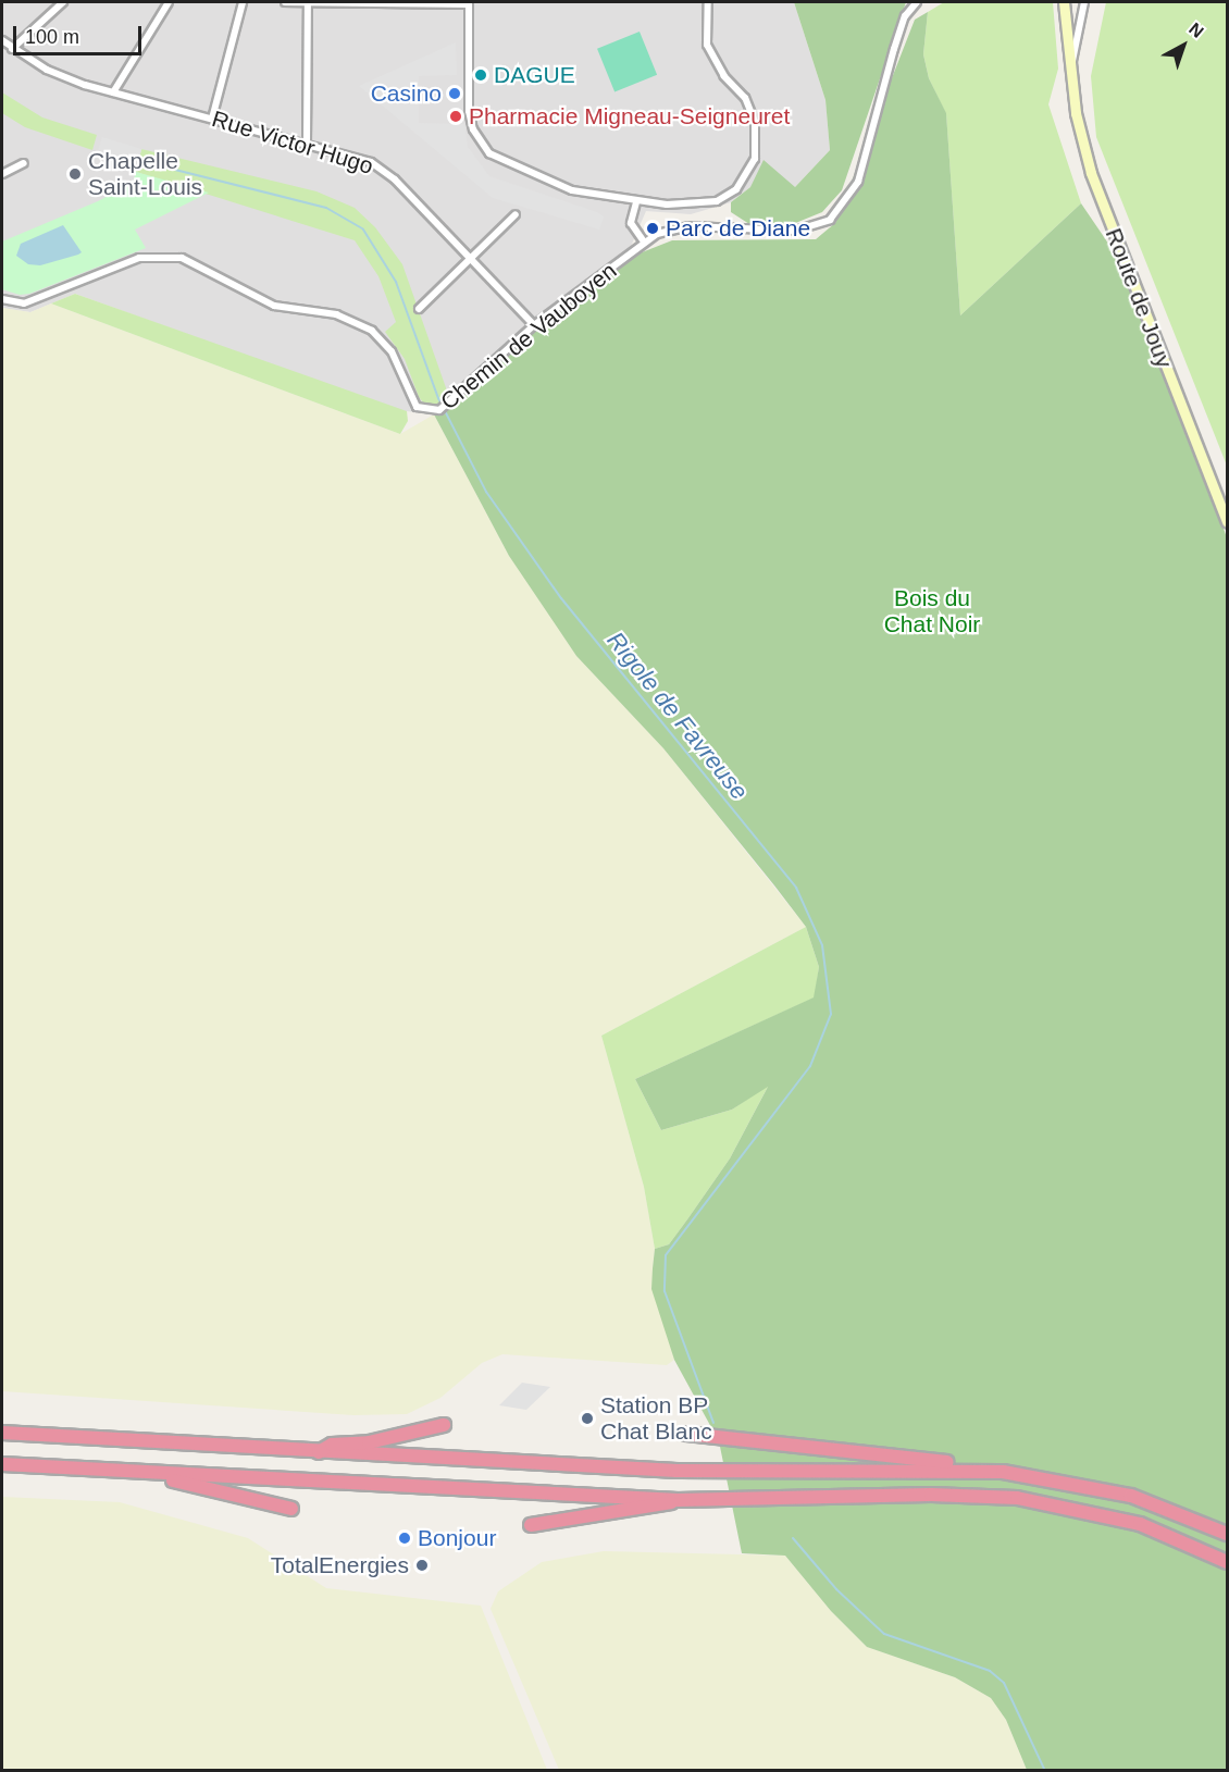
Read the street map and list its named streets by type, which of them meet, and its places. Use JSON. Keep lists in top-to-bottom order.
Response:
{
  "streets": {
    "main road": ["Route de Jouy"],
    "street": ["Rue Victor Hugo", "Chemin de Vauboyen"]
  },
  "crossings": [
    ["Rue Victor Hugo", "Chemin de Vauboyen"]
  ],
  "water": ["Rigole de Favreuse"],
  "parks": ["Bois du Chat Noir"],
  "places": [
    "DAGUE",
    "Casino",
    "Pharmacie Migneau-Seigneuret",
    "Chapelle Saint-Louis",
    "Parc de Diane",
    "Station BP Chat Blanc",
    "Bonjour",
    "TotalEnergies"
  ],
  "scale_bar": "100 m",
  "north": "top right"
}
